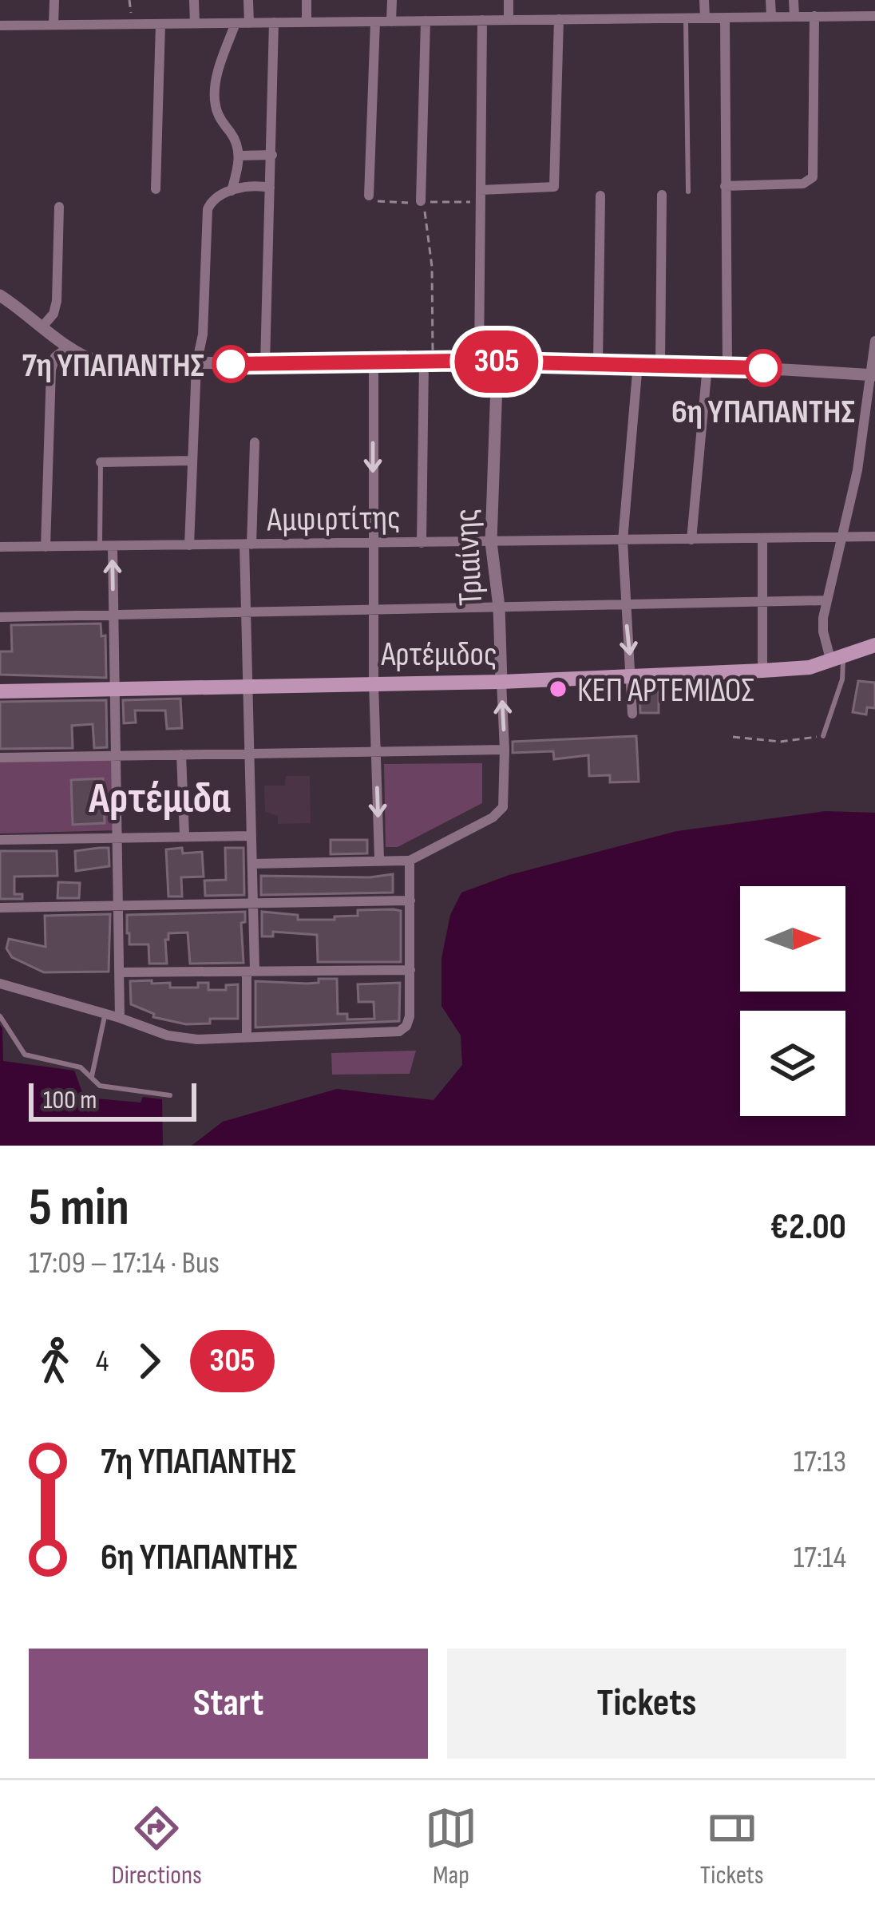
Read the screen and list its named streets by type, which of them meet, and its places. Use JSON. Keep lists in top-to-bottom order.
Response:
{
  "streets": {
    "main road": ["Αρτέμιδος"],
    "street": ["Αμφιρτίτης", "Τριαίνης"]
  },
  "crossings": [
    ["Αμφιρτίτης", "Τριαίνης"],
    ["Τριαίνης", "Αρτέμιδος"]
  ],
  "districts": ["Αρτέμιδα"],
  "places": ["7η ΥΠΑΠΑΝΤΗΣ", "6η ΥΠΑΠΑΝΤΗΣ", "ΚΕΠ ΑΡΤΕΜΙΔΟΣ"],
  "lines": ["bus line 305"],
  "scale_bar": "100 m",
  "north": "right",
  "page": {
    "on_map": "305",
    "scale": "100 m",
    "heading": ["5 min", "17:09 – 17:14 · Bus", "€2.00"],
    "legs": ["4", "305"],
    "list": [
      {
        "name": "7η ΥΠΑΠΑΝΤΗΣ",
        "value": "17:13"
      },
      {
        "name": "6η ΥΠΑΠΑΝΤΗΣ",
        "value": "17:14"
      }
    ],
    "buttons": ["Start", "Tickets"],
    "tabs": ["Directions", "Map", "Tickets"]
  }
}
